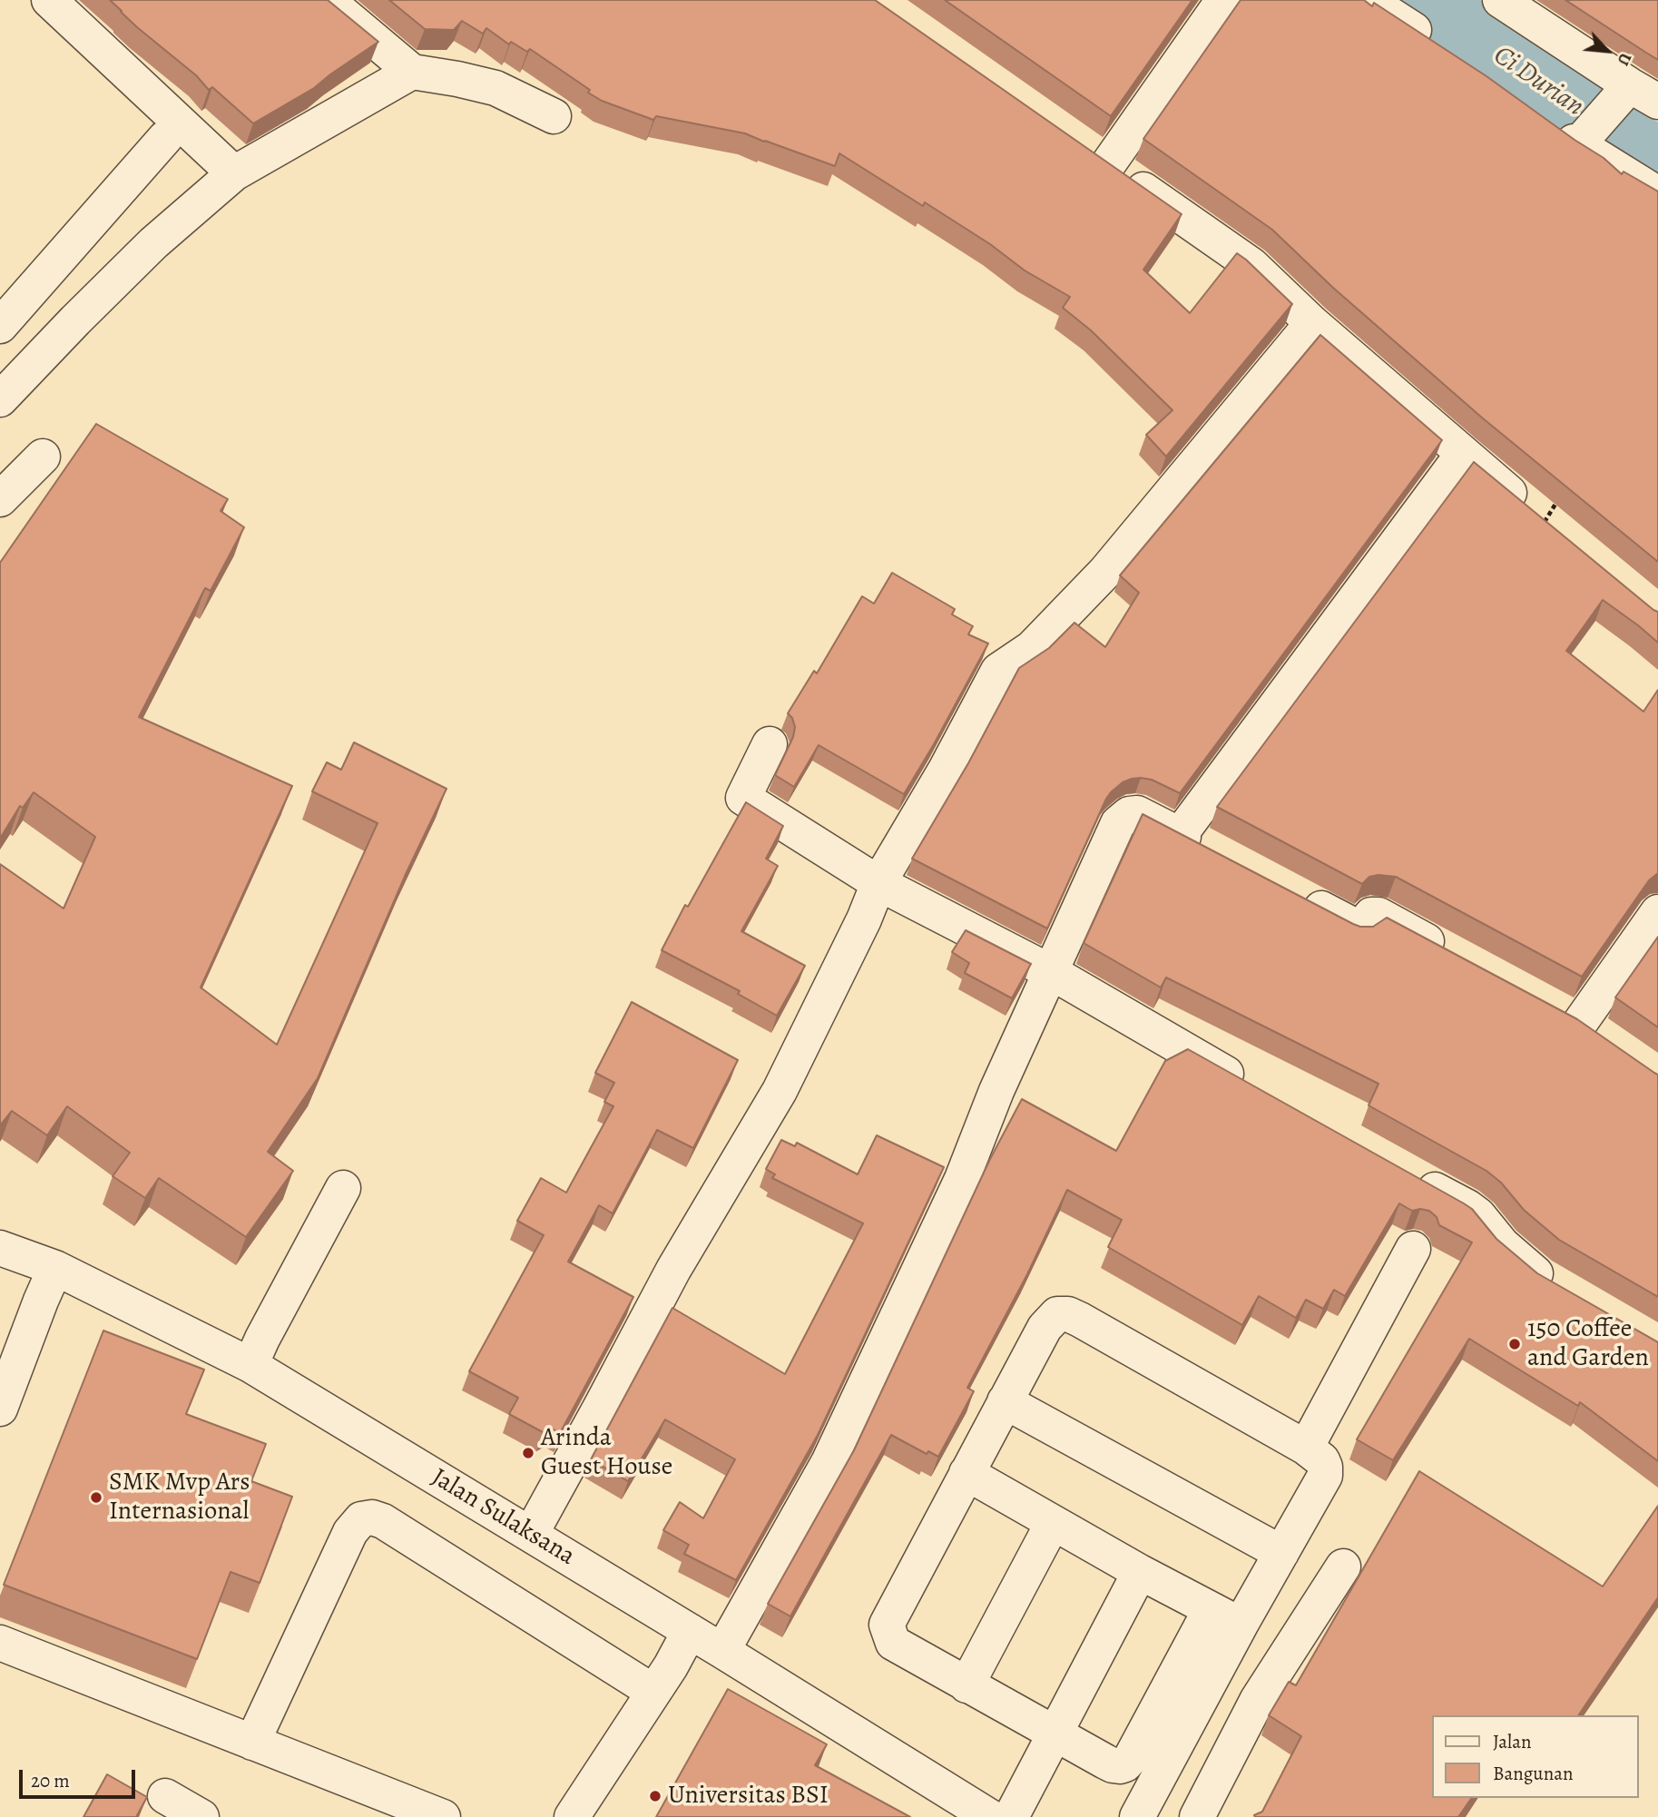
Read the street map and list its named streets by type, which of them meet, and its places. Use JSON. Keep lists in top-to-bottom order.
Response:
{
  "streets": {
    "street": ["Jalan Sulaksana"]
  },
  "water": ["Ci Durian"],
  "places": [
    "150 Coffee and Garden",
    "Arinda Guest House",
    "SMK Mvp Ars Internasional",
    "Universitas BSI"
  ],
  "legend": ["Jalan", "Bangunan"],
  "scale_bar": "20 m",
  "north": "bottom right"
}
